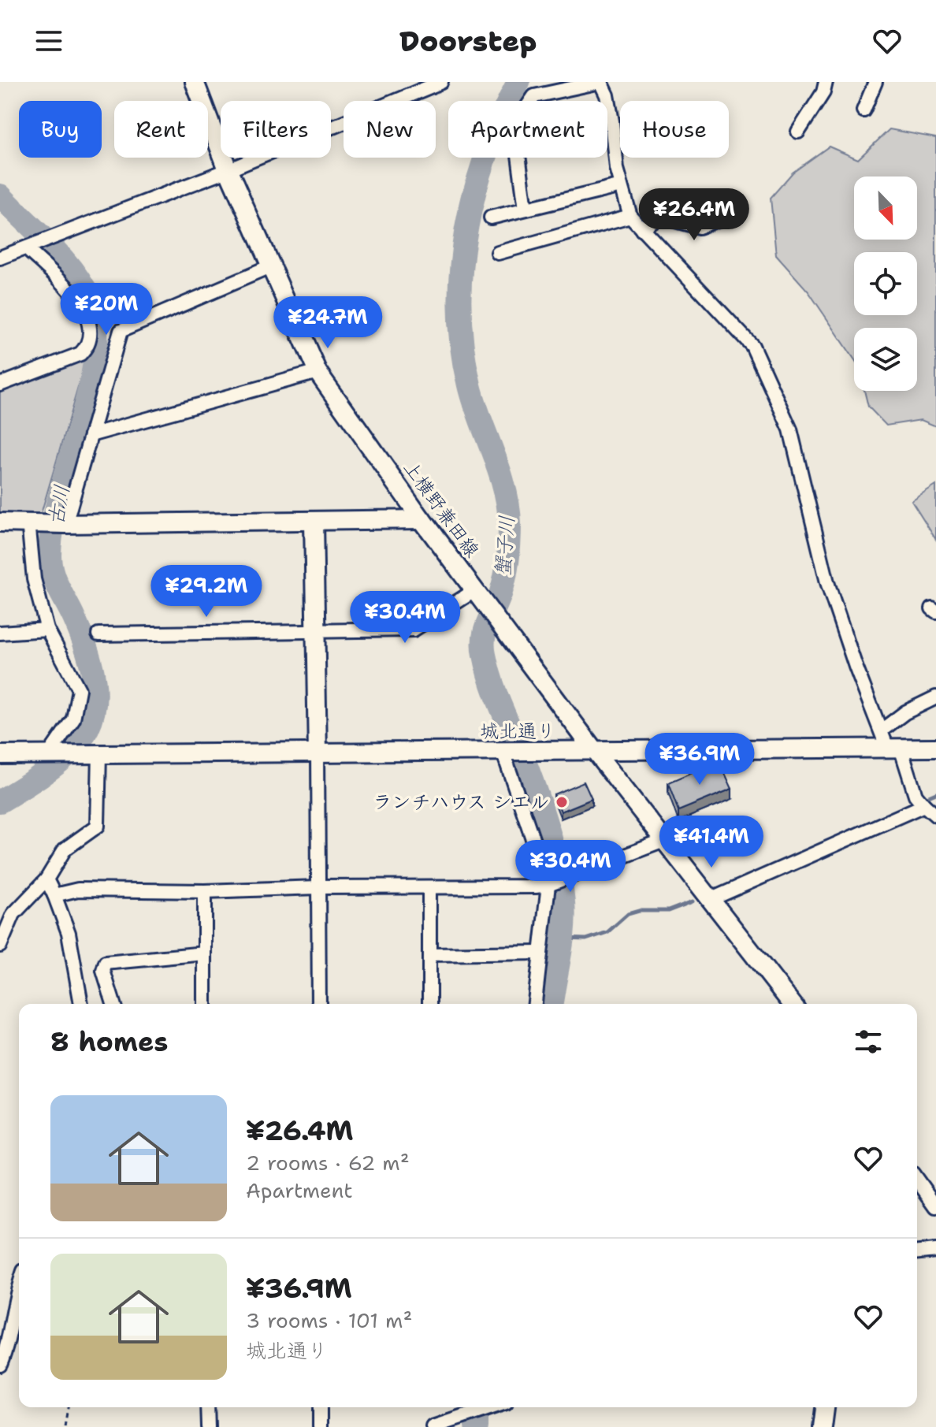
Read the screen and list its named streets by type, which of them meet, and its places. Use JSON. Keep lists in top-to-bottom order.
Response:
{
  "streets": {
    "street": ["上横野兼田線", "城北通り"]
  },
  "crossings": [
    ["上横野兼田線", "城北通り"]
  ],
  "water": ["古川", "蟹子川"],
  "places": ["ランチハウス シエル"],
  "north": "bottom right",
  "page": {
    "header": "Doorstep",
    "chip": [
      "Buy",
      "Rent",
      "Filters",
      "New",
      "Apartment",
      "House"
    ],
    "price": [
      "¥26.4M",
      "¥20M",
      "¥24.7M",
      "¥29.2M",
      "¥30.4M",
      "¥36.9M",
      "¥41.4M",
      "¥30.4M"
    ],
    "heading": "8 homes",
    "list": [
      {
        "name": "¥26.4M",
        "note": "2 rooms · 62 m² · Apartment"
      },
      {
        "name": "¥36.9M",
        "note": "3 rooms · 101 m² · 城北通り"
      }
    ]
  }
}
